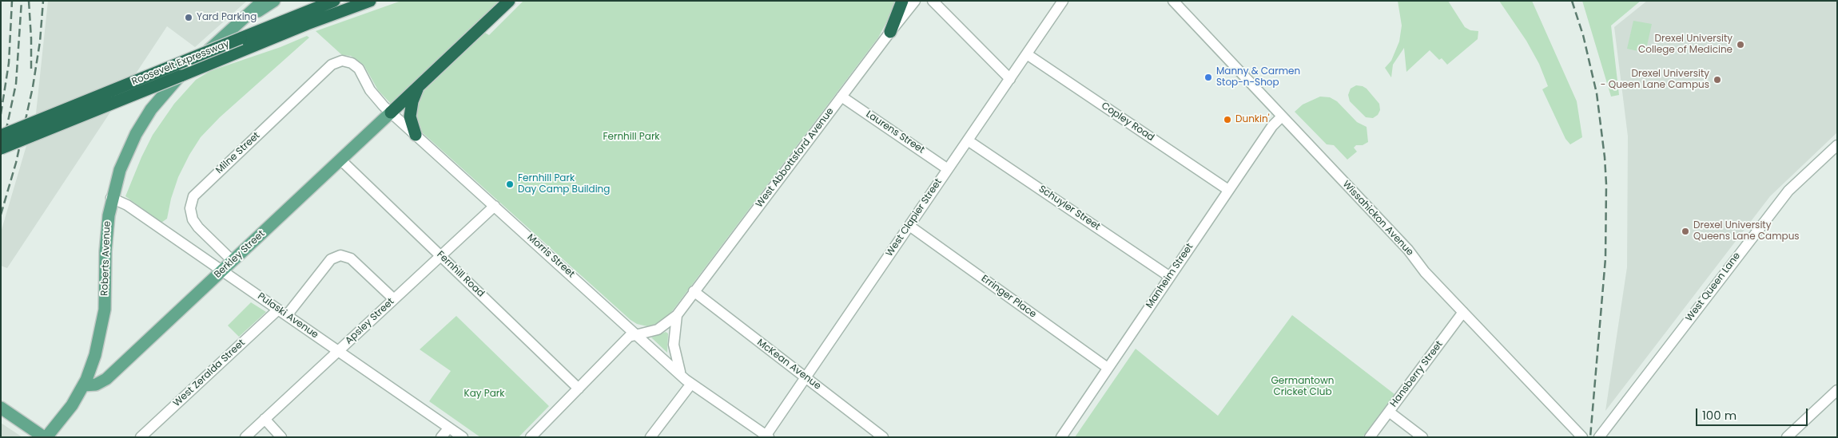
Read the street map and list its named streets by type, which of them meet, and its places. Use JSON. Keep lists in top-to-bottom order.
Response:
{
  "streets": {
    "highway": ["Roosevelt Expressway"],
    "main road": ["Berkley Street", "Roberts Avenue"],
    "street": [
      "Copley Road",
      "Laurens Street",
      "Milne Street",
      "West Abbottsford Avenue",
      "Schuyler Street",
      "West Clapier Street",
      "Wissahickon Avenue",
      "Morris Street",
      "Fernhill Road",
      "Manheim Street",
      "West Queen Lane",
      "Erringer Place",
      "Pulaski Avenue",
      "Apsley Street",
      "McKean Avenue",
      "West Zeralda Street",
      "Hansberry Street"
    ]
  },
  "crossings": [
    ["Copley Road", "West Clapier Street"],
    ["Copley Road", "Manheim Street"],
    ["Laurens Street", "West Abbottsford Avenue"],
    ["Laurens Street", "West Clapier Street"],
    ["Milne Street", "Berkley Street"],
    ["Milne Street", "Morris Street"],
    ["West Abbottsford Avenue", "Morris Street"],
    ["West Abbottsford Avenue", "Fernhill Road"],
    ["West Abbottsford Avenue", "McKean Avenue"],
    ["Schuyler Street", "West Clapier Street"],
    ["Schuyler Street", "Manheim Street"],
    ["West Clapier Street", "Morris Street"],
    ["West Clapier Street", "Erringer Place"],
    ["West Clapier Street", "McKean Avenue"],
    ["Wissahickon Avenue", "Manheim Street"],
    ["Wissahickon Avenue", "Hansberry Street"],
    ["Berkley Street", "Morris Street"],
    ["Berkley Street", "Roberts Avenue"],
    ["Berkley Street", "Fernhill Road"],
    ["Berkley Street", "Pulaski Avenue"],
    ["Morris Street", "Apsley Street"],
    ["Roberts Avenue", "Pulaski Avenue"],
    ["Fernhill Road", "Apsley Street"],
    ["Manheim Street", "Erringer Place"],
    ["Pulaski Avenue", "Apsley Street"],
    ["Pulaski Avenue", "West Zeralda Street"]
  ],
  "parks": ["Fernhill Park", "Germantown Cricket Club", "Kay Park"],
  "places": [
    "Yard Parking",
    "Drexel University College of Medicine",
    "Manny & Carmen Stop-n-Shop",
    "Drexel University - Queen Lane Campus",
    "Dunkin'",
    "Fernhill Park Day Camp Building",
    "Drexel University Queens Lane Campus"
  ],
  "scale_bar": "100 m"
}
